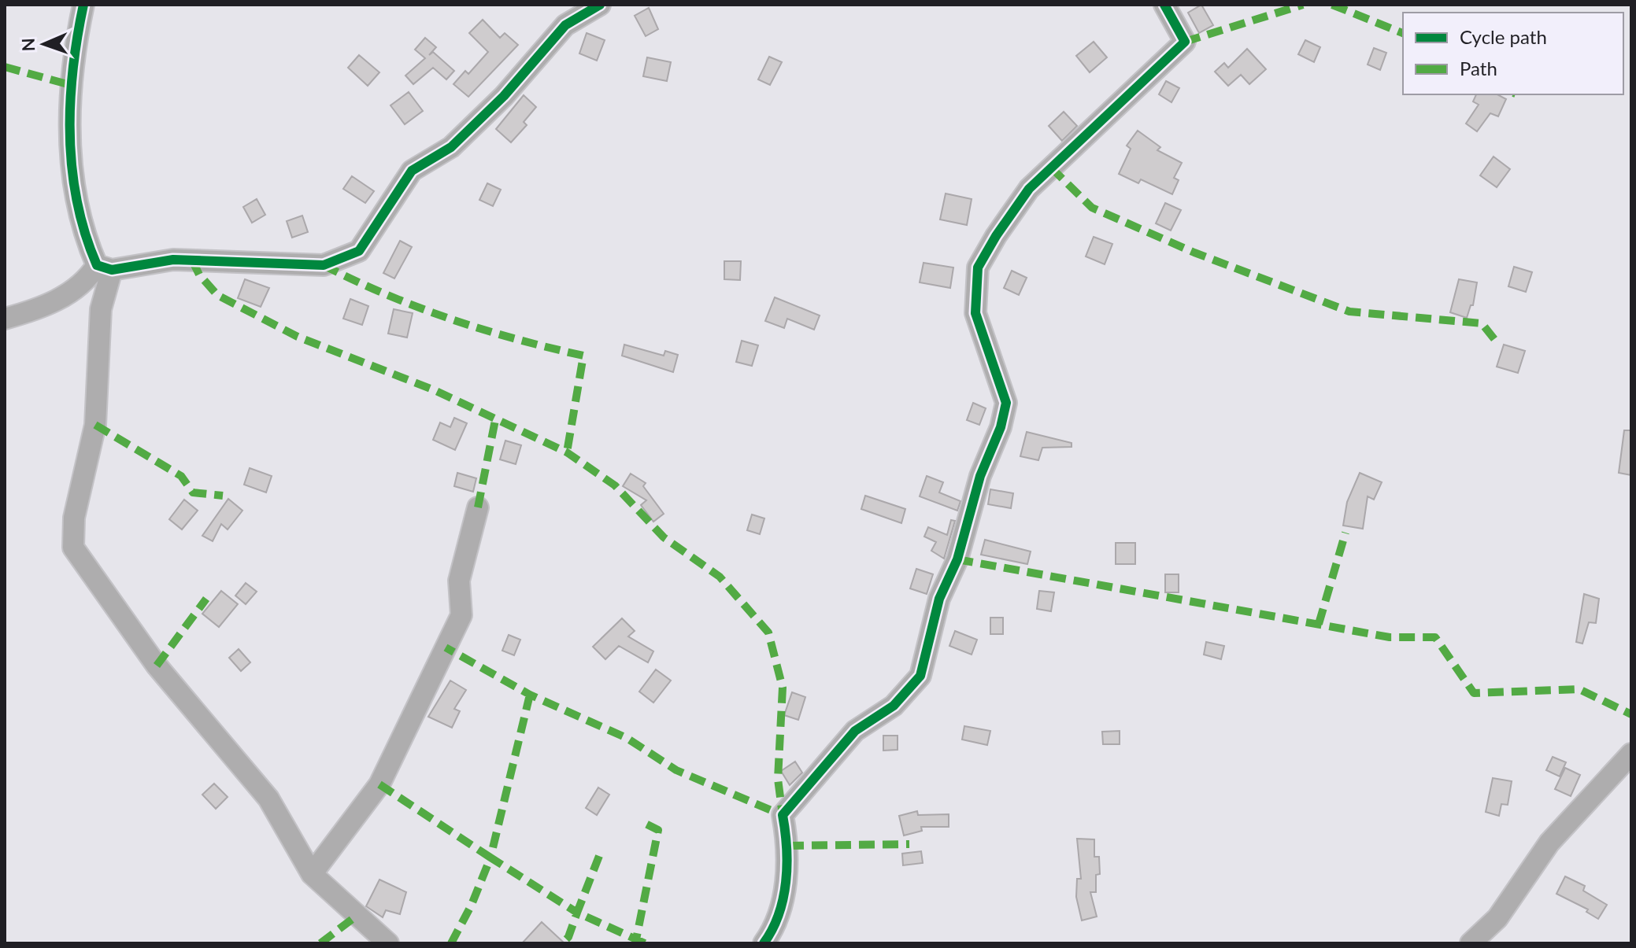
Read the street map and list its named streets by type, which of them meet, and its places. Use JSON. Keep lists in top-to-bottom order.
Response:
{
  "legend": ["Cycle path", "Path"],
  "north": "left"
}
